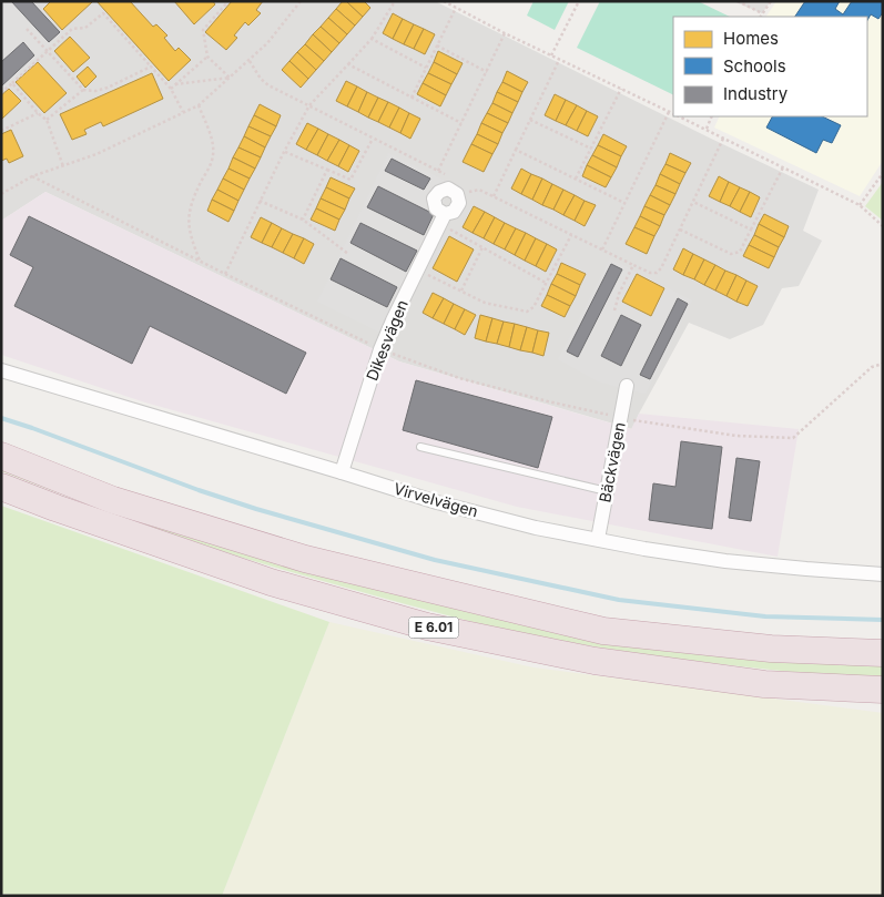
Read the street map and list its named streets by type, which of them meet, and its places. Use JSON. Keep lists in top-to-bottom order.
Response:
{
  "streets": {
    "highway": ["E 6.01"],
    "street": ["Dikesvägen", "Bäckvägen", "Virvelvägen"]
  },
  "crossings": [
    ["Dikesvägen", "Virvelvägen"],
    ["Bäckvägen", "Virvelvägen"]
  ],
  "legend": ["Homes", "Schools", "Industry"]
}
